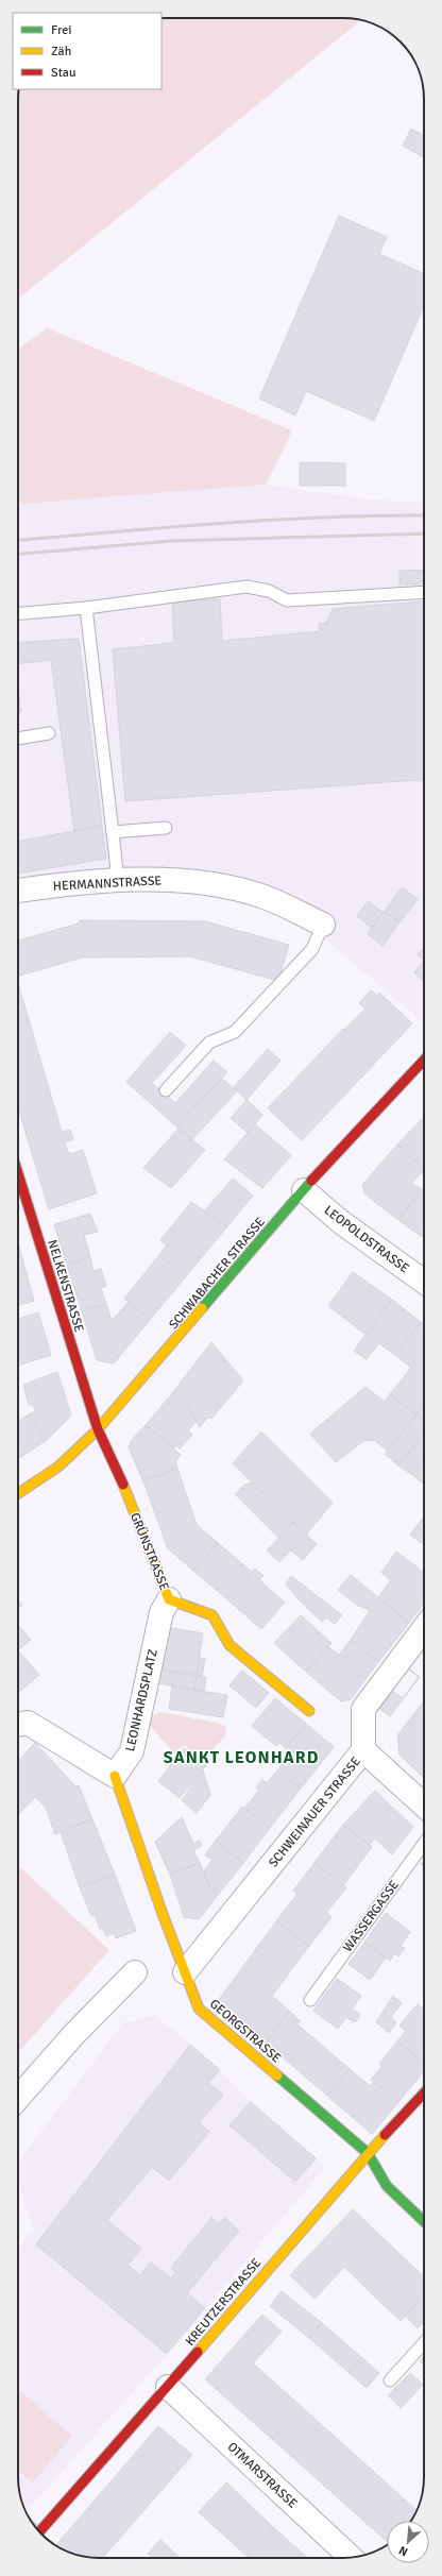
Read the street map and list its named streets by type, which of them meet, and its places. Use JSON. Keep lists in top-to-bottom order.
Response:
{
  "streets": {
    "street": [
      "HERMANNSTRASSE",
      "LEOPOLDSTRASSE",
      "SCHWABACHER STRASSE",
      "NELKENSTRASSE",
      "GRÜNSTRASSE",
      "LEONHARDSPLATZ",
      "SCHWEINAUER STRASSE",
      "GEORGSTRASSE",
      "KREUTZERSTRASSE",
      "OTMARSTRASSE"
    ],
    "lane": ["WASSERGASSE"]
  },
  "crossings": [
    ["LEOPOLDSTRASSE", "SCHWABACHER STRASSE"],
    ["SCHWABACHER STRASSE", "NELKENSTRASSE"],
    ["SCHWABACHER STRASSE", "GRÜNSTRASSE"],
    ["NELKENSTRASSE", "GRÜNSTRASSE"],
    ["GRÜNSTRASSE", "LEONHARDSPLATZ"],
    ["LEONHARDSPLATZ", "GEORGSTRASSE"],
    ["SCHWEINAUER STRASSE", "GEORGSTRASSE"],
    ["GEORGSTRASSE", "KREUTZERSTRASSE"],
    ["KREUTZERSTRASSE", "OTMARSTRASSE"]
  ],
  "districts": ["SANKT LEONHARD"],
  "legend": ["Frei", "Zäh", "Stau"],
  "north": "bottom left"
}
